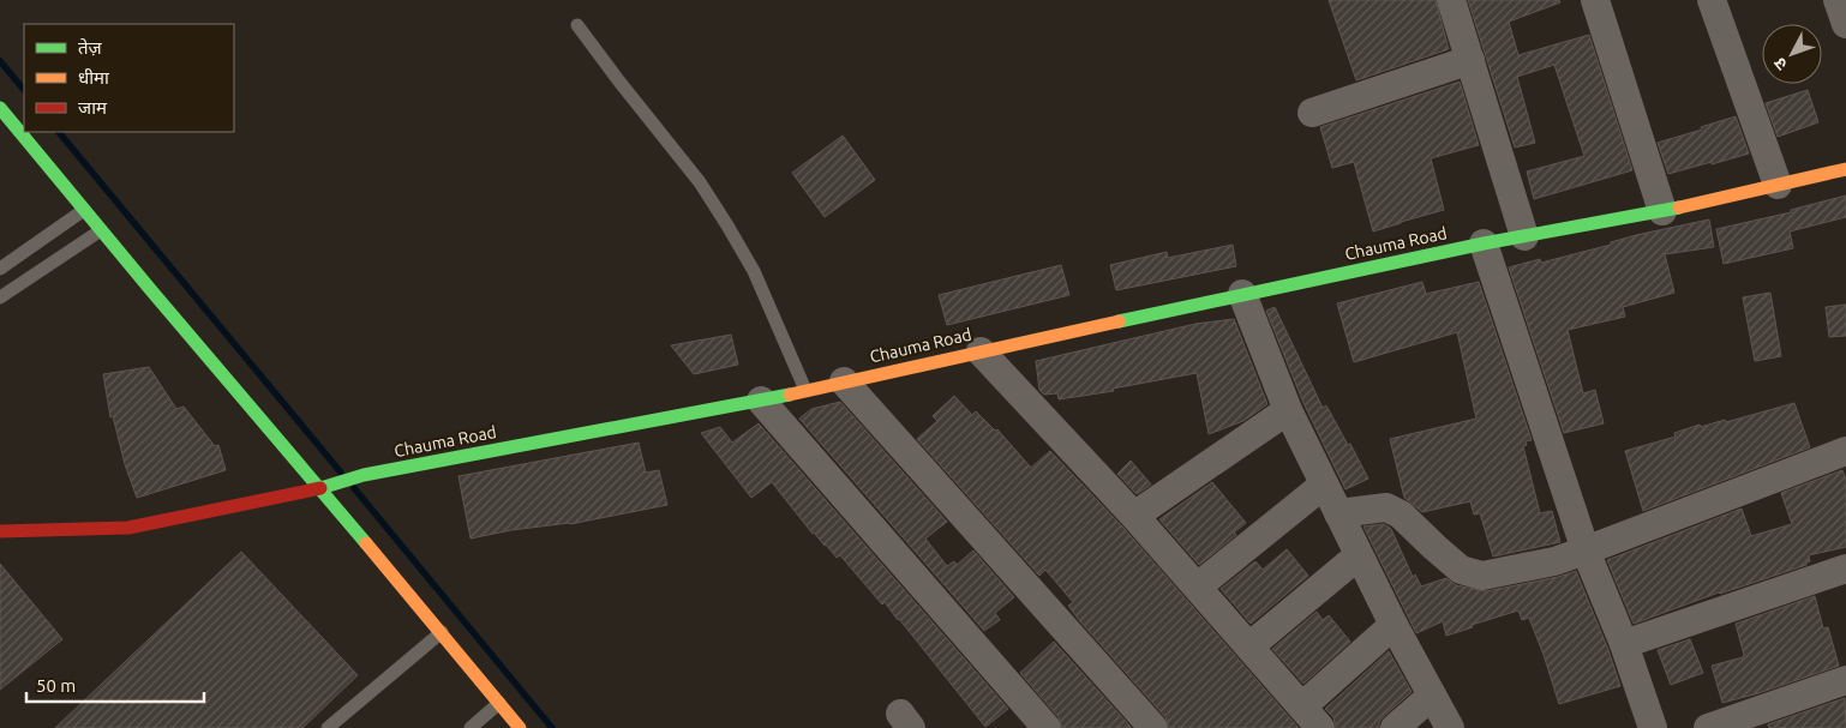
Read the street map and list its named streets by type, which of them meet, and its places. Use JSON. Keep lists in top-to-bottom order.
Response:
{
  "streets": {
    "street": ["Chauma Road"]
  },
  "legend": ["तेज़", "धीमा", "जाम"],
  "scale_bar": "50 m",
  "north": "bottom left"
}
